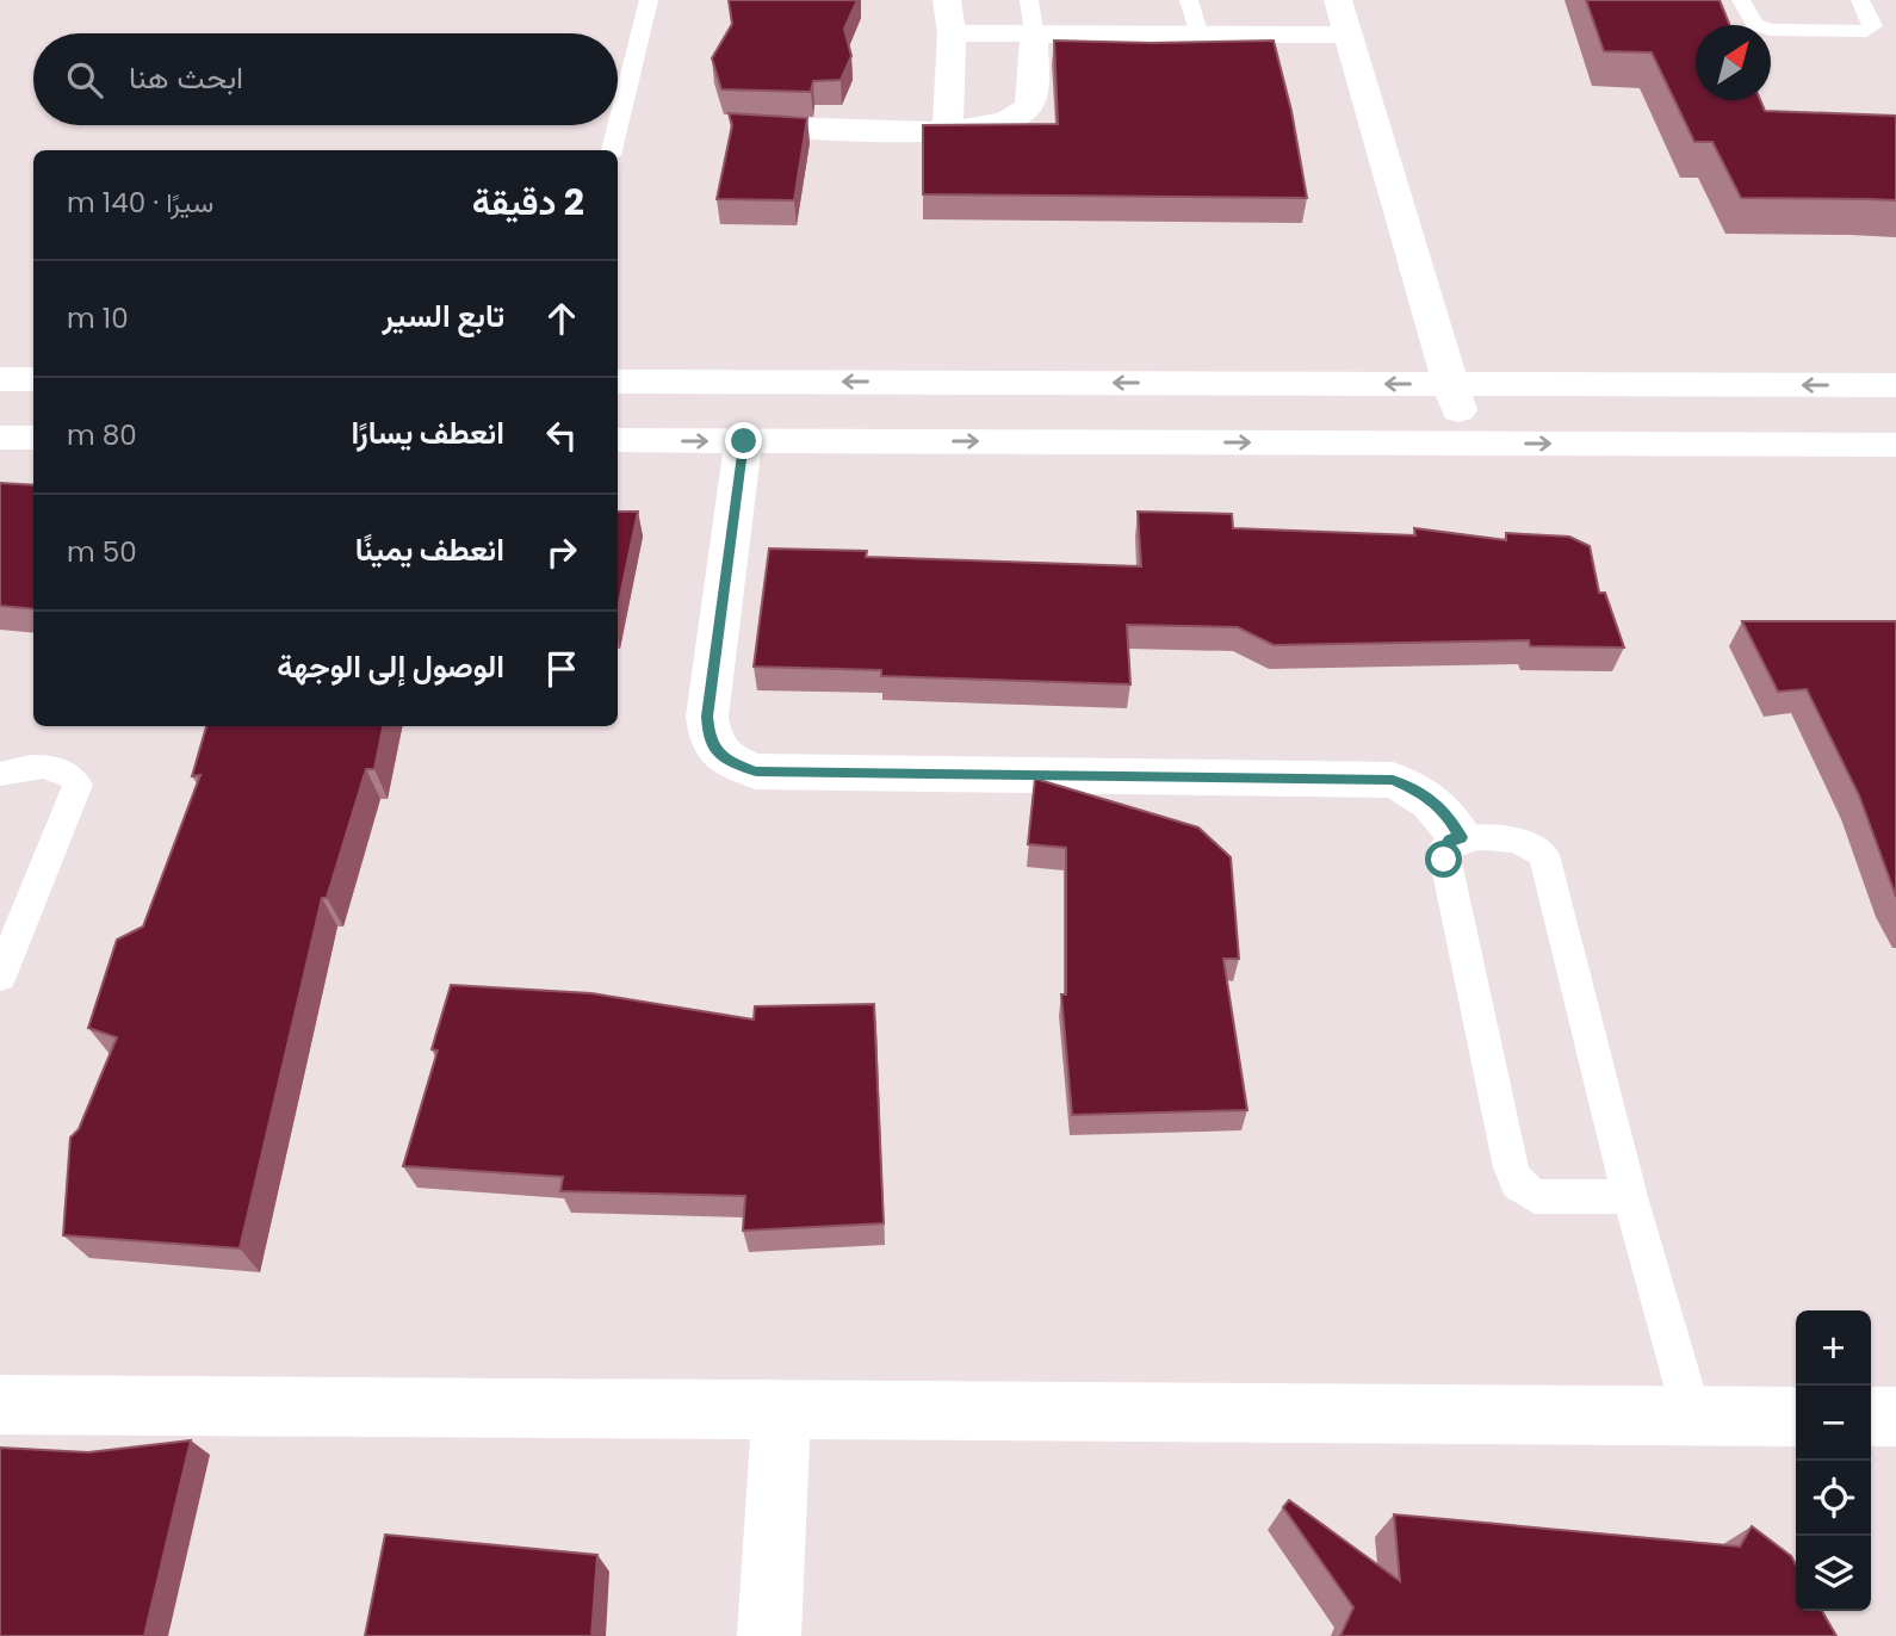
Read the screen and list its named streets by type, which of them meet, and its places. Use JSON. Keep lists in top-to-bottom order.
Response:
{
  "north": "top right",
  "page": {
    "search": "ابحث هنا",
    "heading": ["2 دقيقة", "سيرًا · 140 m"],
    "list": [
      ["تابع السير", "10 m"],
      ["انعطف يسارًا", "80 m"],
      ["انعطف يمينًا", "50 m"],
      "الوصول إلى الوجهة"
    ],
    "map_buttons": ["+", "−"]
  }
}
